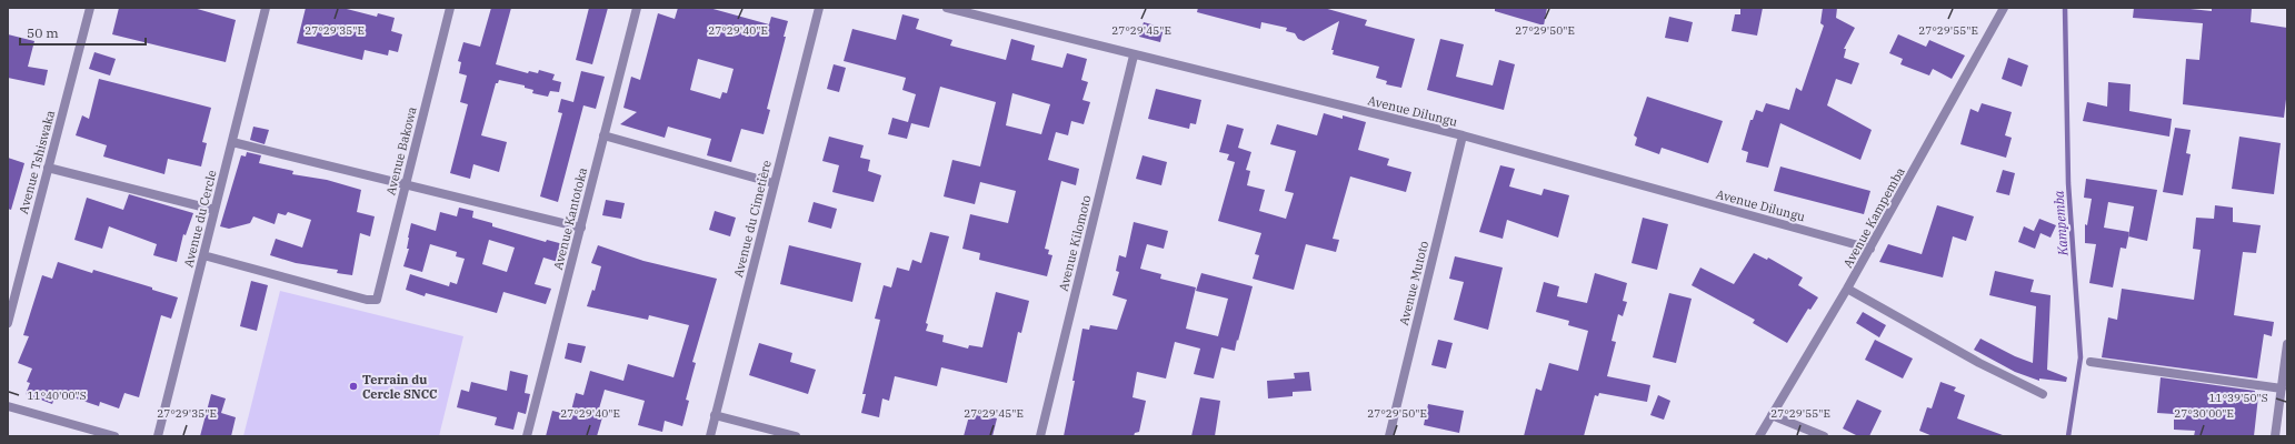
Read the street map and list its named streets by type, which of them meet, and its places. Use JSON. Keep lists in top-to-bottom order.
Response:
{
  "streets": {
    "street": [
      "Avenue Dilungu",
      "Avenue Bakowa",
      "Avenue Tshiswaka",
      "Avenue Kampemba",
      "Avenue du Cercle",
      "Avenue Kantotoka",
      "Avenue du Cimetière",
      "Avenue Kilomoto",
      "Avenue Mutoto"
    ]
  },
  "crossings": [
    ["Avenue Dilungu", "Avenue Kampemba"],
    ["Avenue Dilungu", "Avenue Kilomoto"],
    ["Avenue Dilungu", "Avenue Mutoto"],
    ["Avenue Bakowa", "Avenue du Cercle"]
  ],
  "water": ["Kampemba"],
  "places": ["Terrain du Cercle SNCC"],
  "scale_bar": "50 m",
  "coordinates": [
    "27°29'35\"E",
    "27°29'40\"E",
    "27°29'50\"E",
    "27°29'55\"E",
    "27°29'45\"E",
    "11°40'00\"S",
    "11°39'50\"S",
    "27°30'00\"E"
  ]
}
